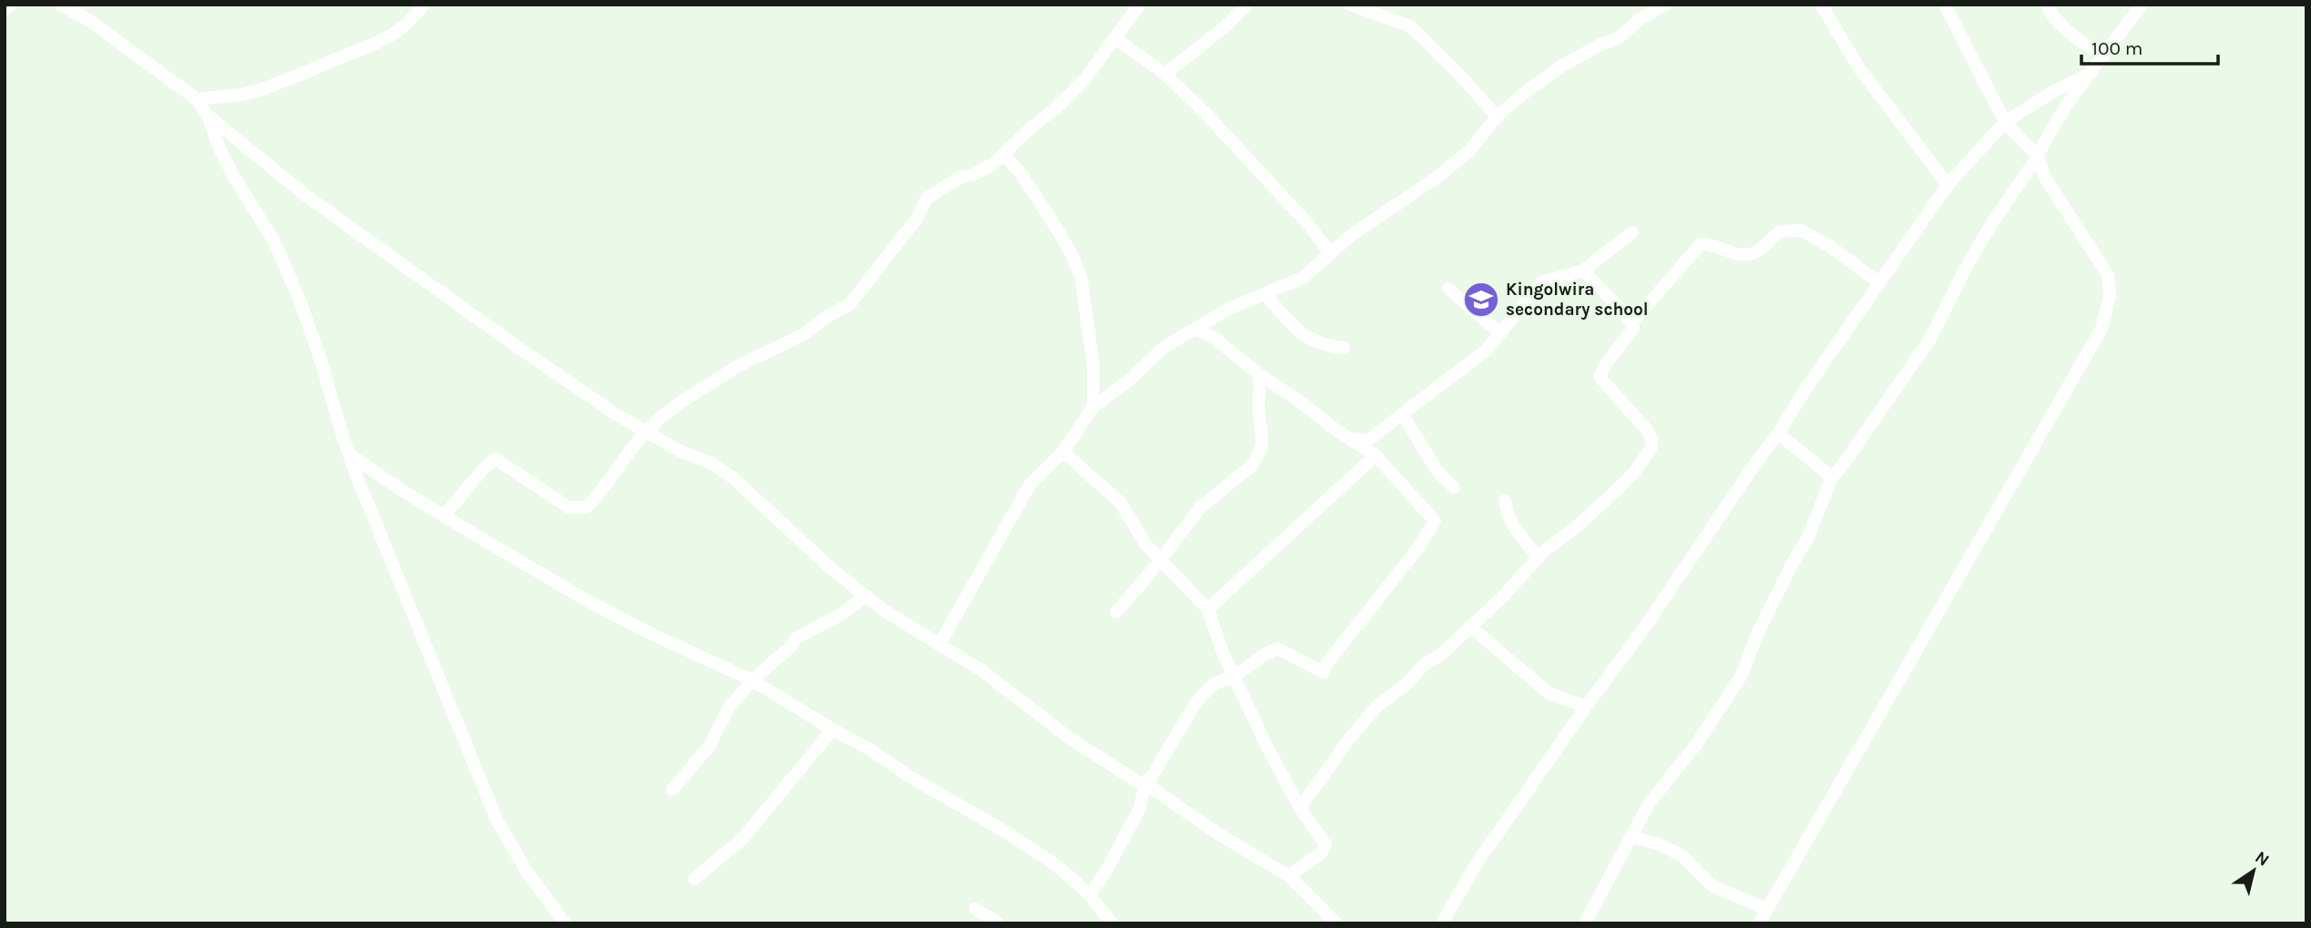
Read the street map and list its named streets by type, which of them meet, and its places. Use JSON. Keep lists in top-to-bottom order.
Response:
{
  "places": {
    "school or university": ["Kingolwira secondary school"]
  },
  "scale_bar": "100 m",
  "north": "top right"
}
